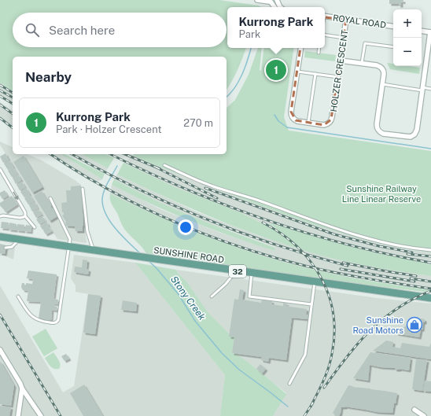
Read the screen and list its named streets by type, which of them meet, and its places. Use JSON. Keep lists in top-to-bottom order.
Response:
{
  "streets": {
    "main road": ["SUNSHINE ROAD", "32"],
    "street": ["ROYAL ROAD", "HOLZER CRESCENT"]
  },
  "crossings": [
    ["ROYAL ROAD", "HOLZER CRESCENT"]
  ],
  "water": ["Stony Creek"],
  "parks": ["Sunshine Railway Line Linear Reserve"],
  "places": {
    "shop": ["Sunshine Road Motors"]
  },
  "page": {
    "popup": ["Kurrong Park", "Park"],
    "map_buttons": ["+", "−"],
    "search": "Search here",
    "heading": "Nearby",
    "pins": "1",
    "list": [
      {
        "mark": "1",
        "name": "Kurrong Park",
        "note": "Park · Holzer Crescent",
        "value": "270 m"
      }
    ]
  }
}
